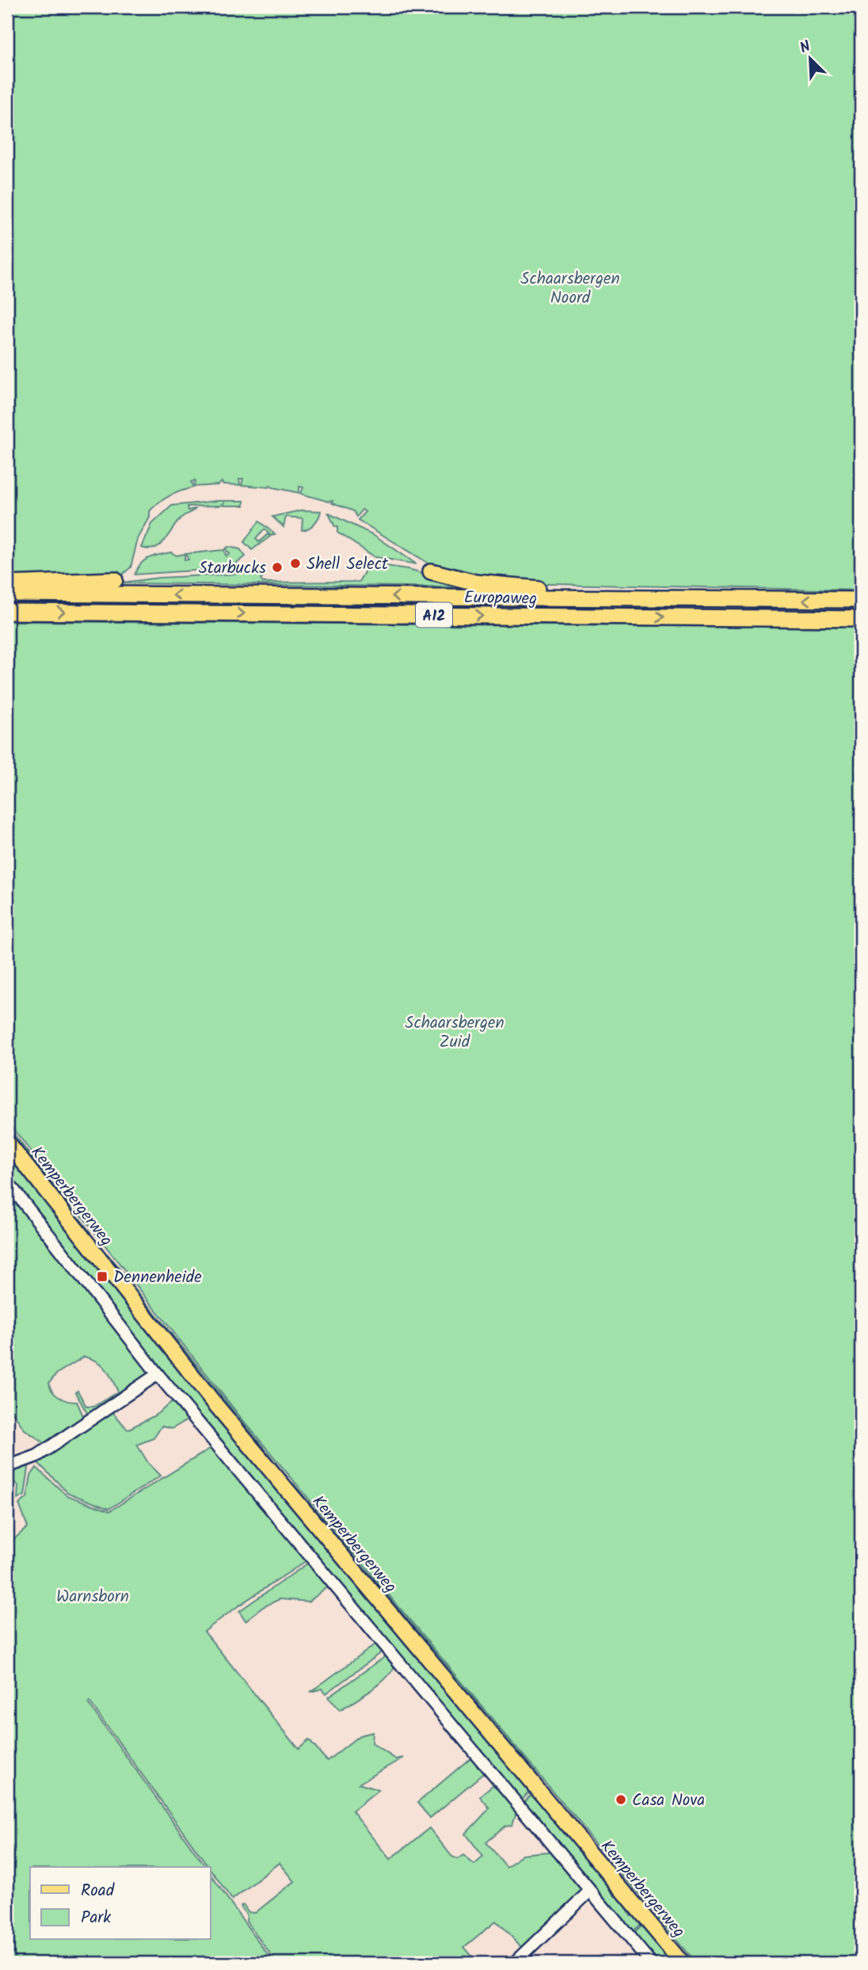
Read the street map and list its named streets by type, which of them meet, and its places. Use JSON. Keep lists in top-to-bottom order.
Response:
{
  "streets": {
    "highway": ["Europaweg", "A12"],
    "main road": ["Kemperbergerweg"]
  },
  "crossings": [
    ["Europaweg", "A12"]
  ],
  "parks": ["Schaarsbergen Noord", "Schaarsbergen Zuid", "Warnsborn"],
  "places": {
    "other": ["Shell Select", "Starbucks", "Casa Nova"],
    "transit": ["Dennenheide"]
  },
  "legend": ["Road", "Park"],
  "north": "top left"
}
